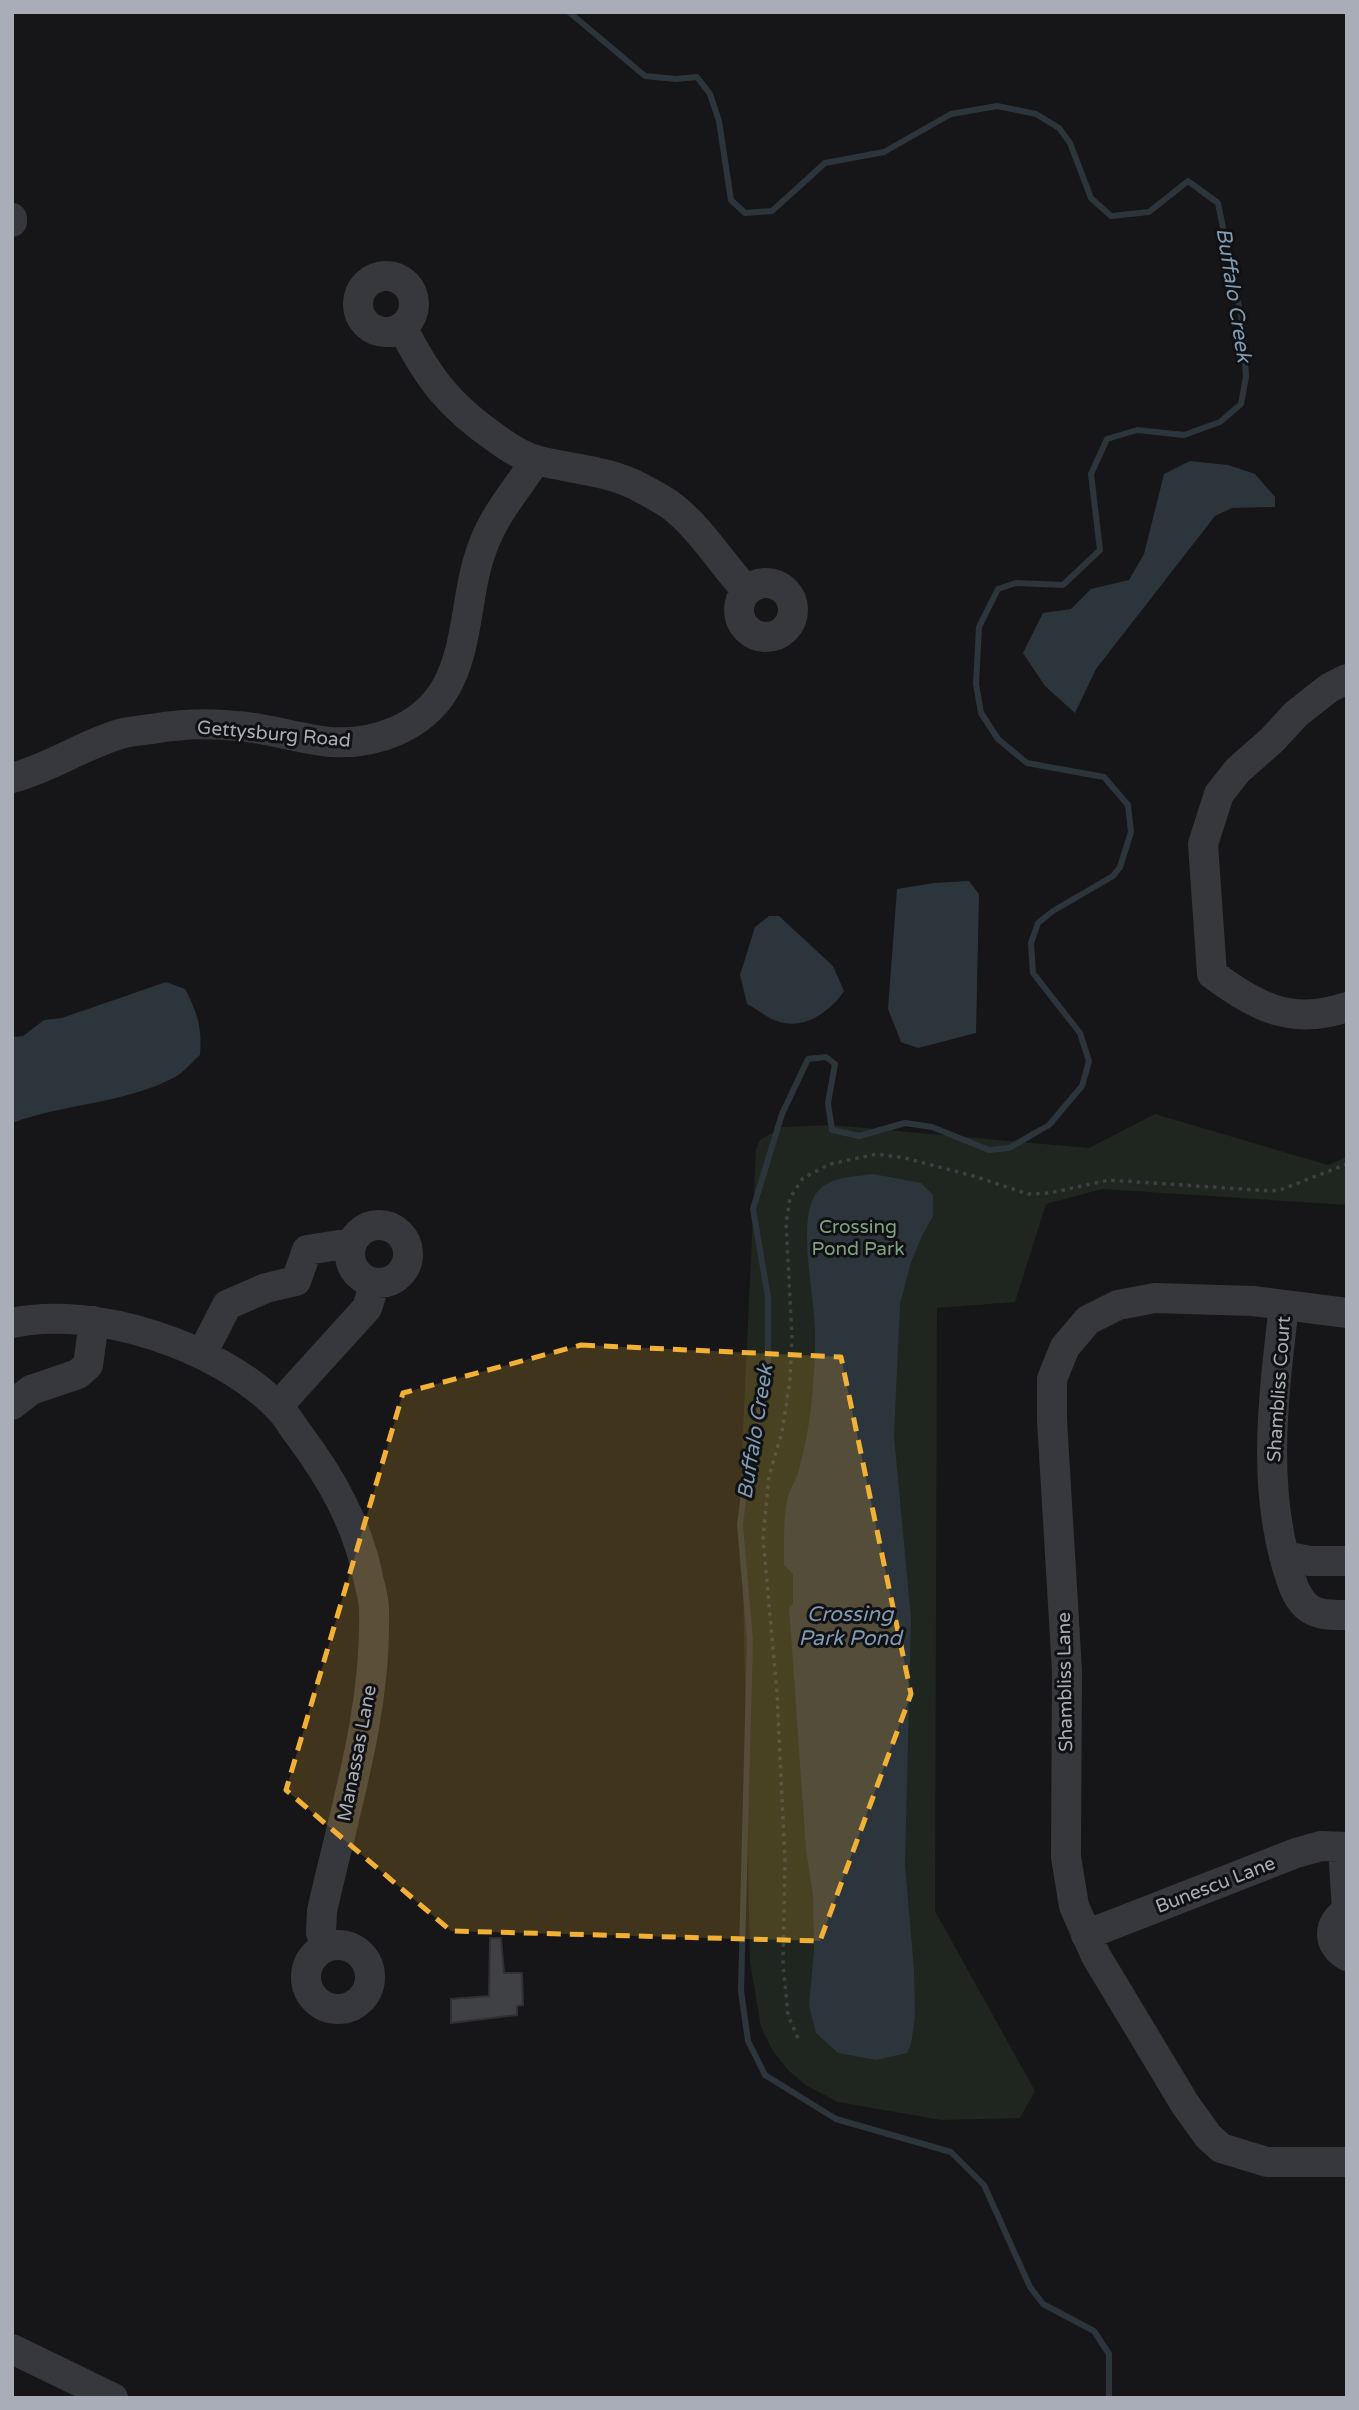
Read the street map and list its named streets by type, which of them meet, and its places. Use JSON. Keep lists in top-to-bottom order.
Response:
{
  "streets": {
    "street": [
      "Gettysburg Road",
      "Shambliss Court",
      "Shambliss Lane",
      "Manassas Lane",
      "Bunescu Lane"
    ]
  },
  "crossings": [
    ["Shambliss Court", "Shambliss Lane"],
    ["Shambliss Lane", "Bunescu Lane"]
  ],
  "water": ["Buffalo Creek", "Crossing Park Pond"],
  "parks": ["Crossing Pond Park"]
}
